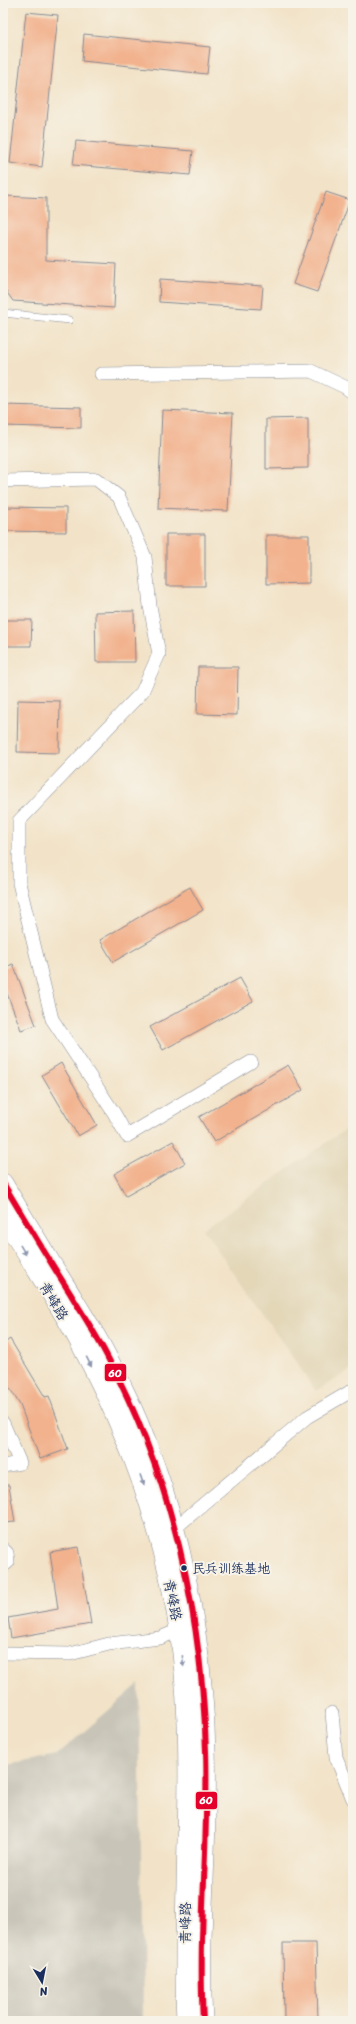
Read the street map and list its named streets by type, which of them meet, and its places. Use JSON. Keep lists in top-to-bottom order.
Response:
{
  "streets": {
    "main road": ["青峰路"]
  },
  "places": ["民兵训练基地"],
  "lines": ["transit line 60"],
  "north": "bottom"
}
